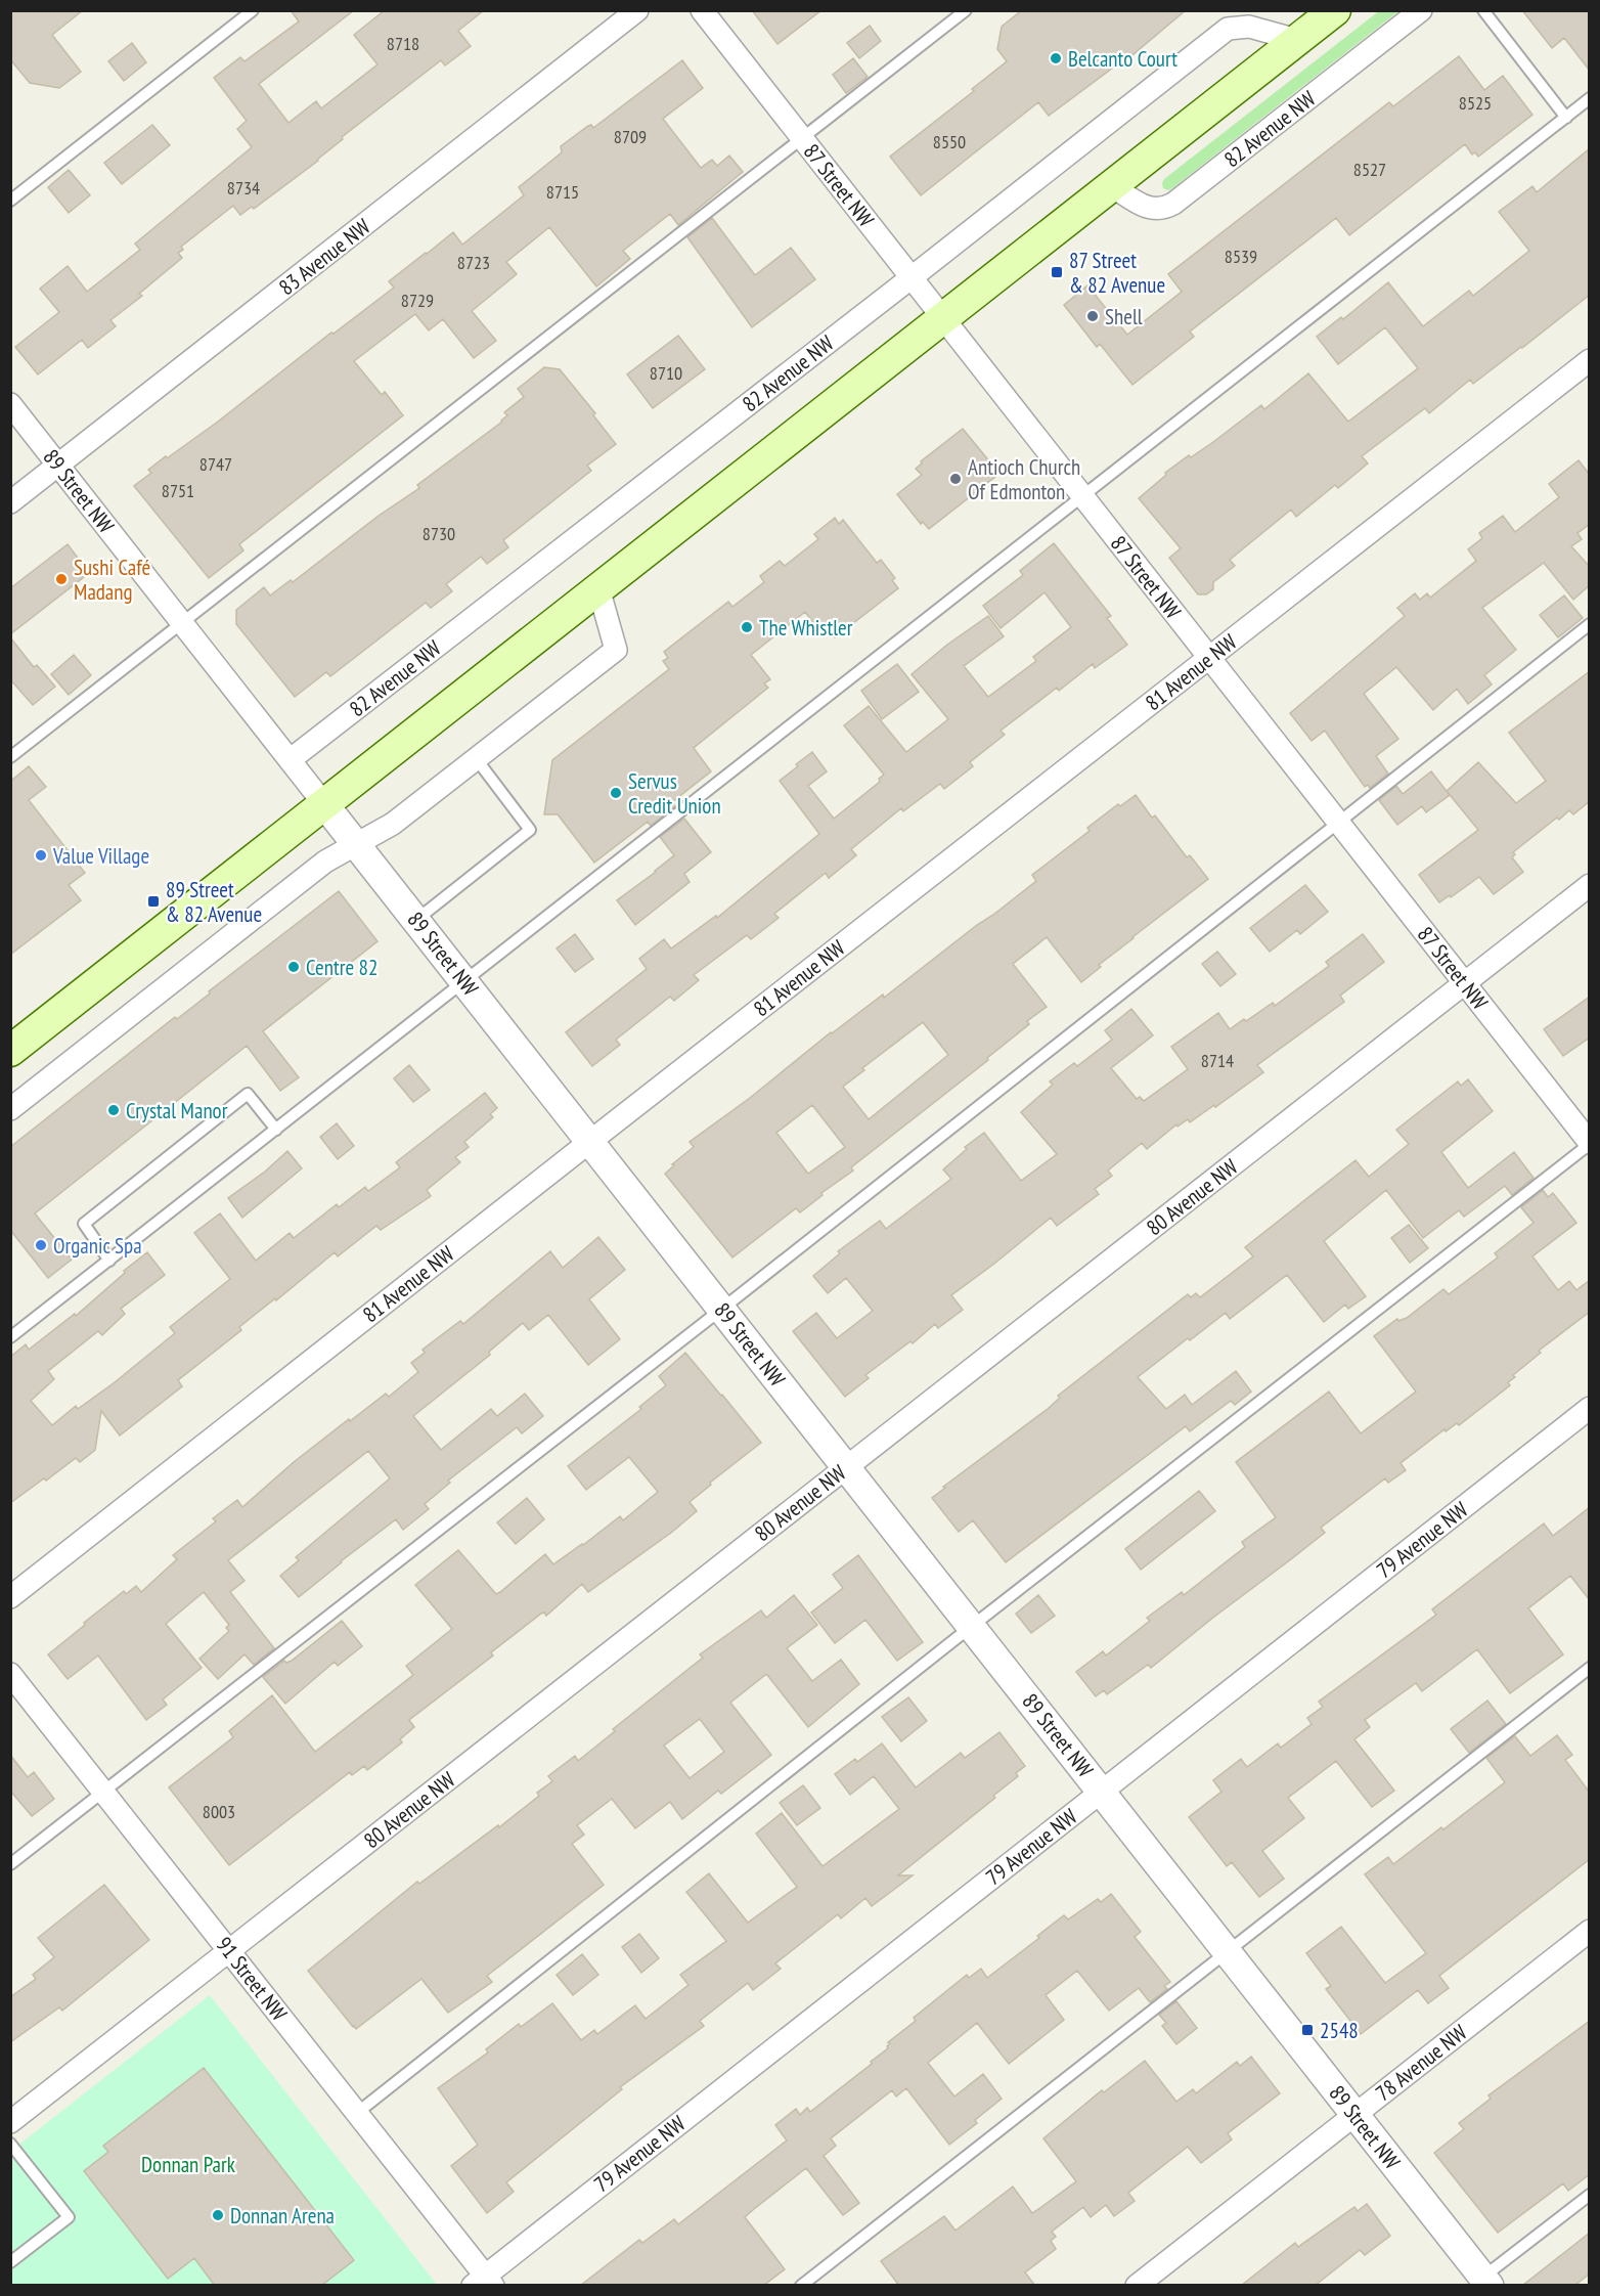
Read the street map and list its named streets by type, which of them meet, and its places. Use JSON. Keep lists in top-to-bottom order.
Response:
{
  "streets": {
    "street": [
      "82 Avenue NW",
      "87 Street NW",
      "83 Avenue NW",
      "89 Street NW",
      "81 Avenue NW",
      "80 Avenue NW",
      "79 Avenue NW",
      "91 Street NW",
      "78 Avenue NW"
    ]
  },
  "crossings": [
    ["82 Avenue NW", "87 Street NW"],
    ["82 Avenue NW", "89 Street NW"],
    ["87 Street NW", "81 Avenue NW"],
    ["87 Street NW", "80 Avenue NW"],
    ["83 Avenue NW", "89 Street NW"],
    ["89 Street NW", "81 Avenue NW"],
    ["89 Street NW", "80 Avenue NW"],
    ["89 Street NW", "79 Avenue NW"],
    ["89 Street NW", "78 Avenue NW"],
    ["80 Avenue NW", "91 Street NW"],
    ["79 Avenue NW", "91 Street NW"]
  ],
  "parks": ["Donnan Park"],
  "places": {
    "other": [
      "Belcanto Court",
      "Shell",
      "Antioch Church Of Edmonton",
      "Sushi Café Madang",
      "The Whistler",
      "Servus Credit Union",
      "Value Village",
      "Centre 82",
      "Crystal Manor",
      "Organic Spa",
      "Donnan Arena"
    ],
    "transit": ["87 Street & 82 Avenue", "89 Street & 82 Avenue", "2548"]
  },
  "house_numbers": [
    "8718",
    "8525",
    "8709",
    "8550",
    "8527",
    "8734",
    "8715",
    "8539",
    "8723",
    "8729",
    "8710",
    "8747",
    "8751",
    "8730",
    "8714",
    "8003"
  ]
}
